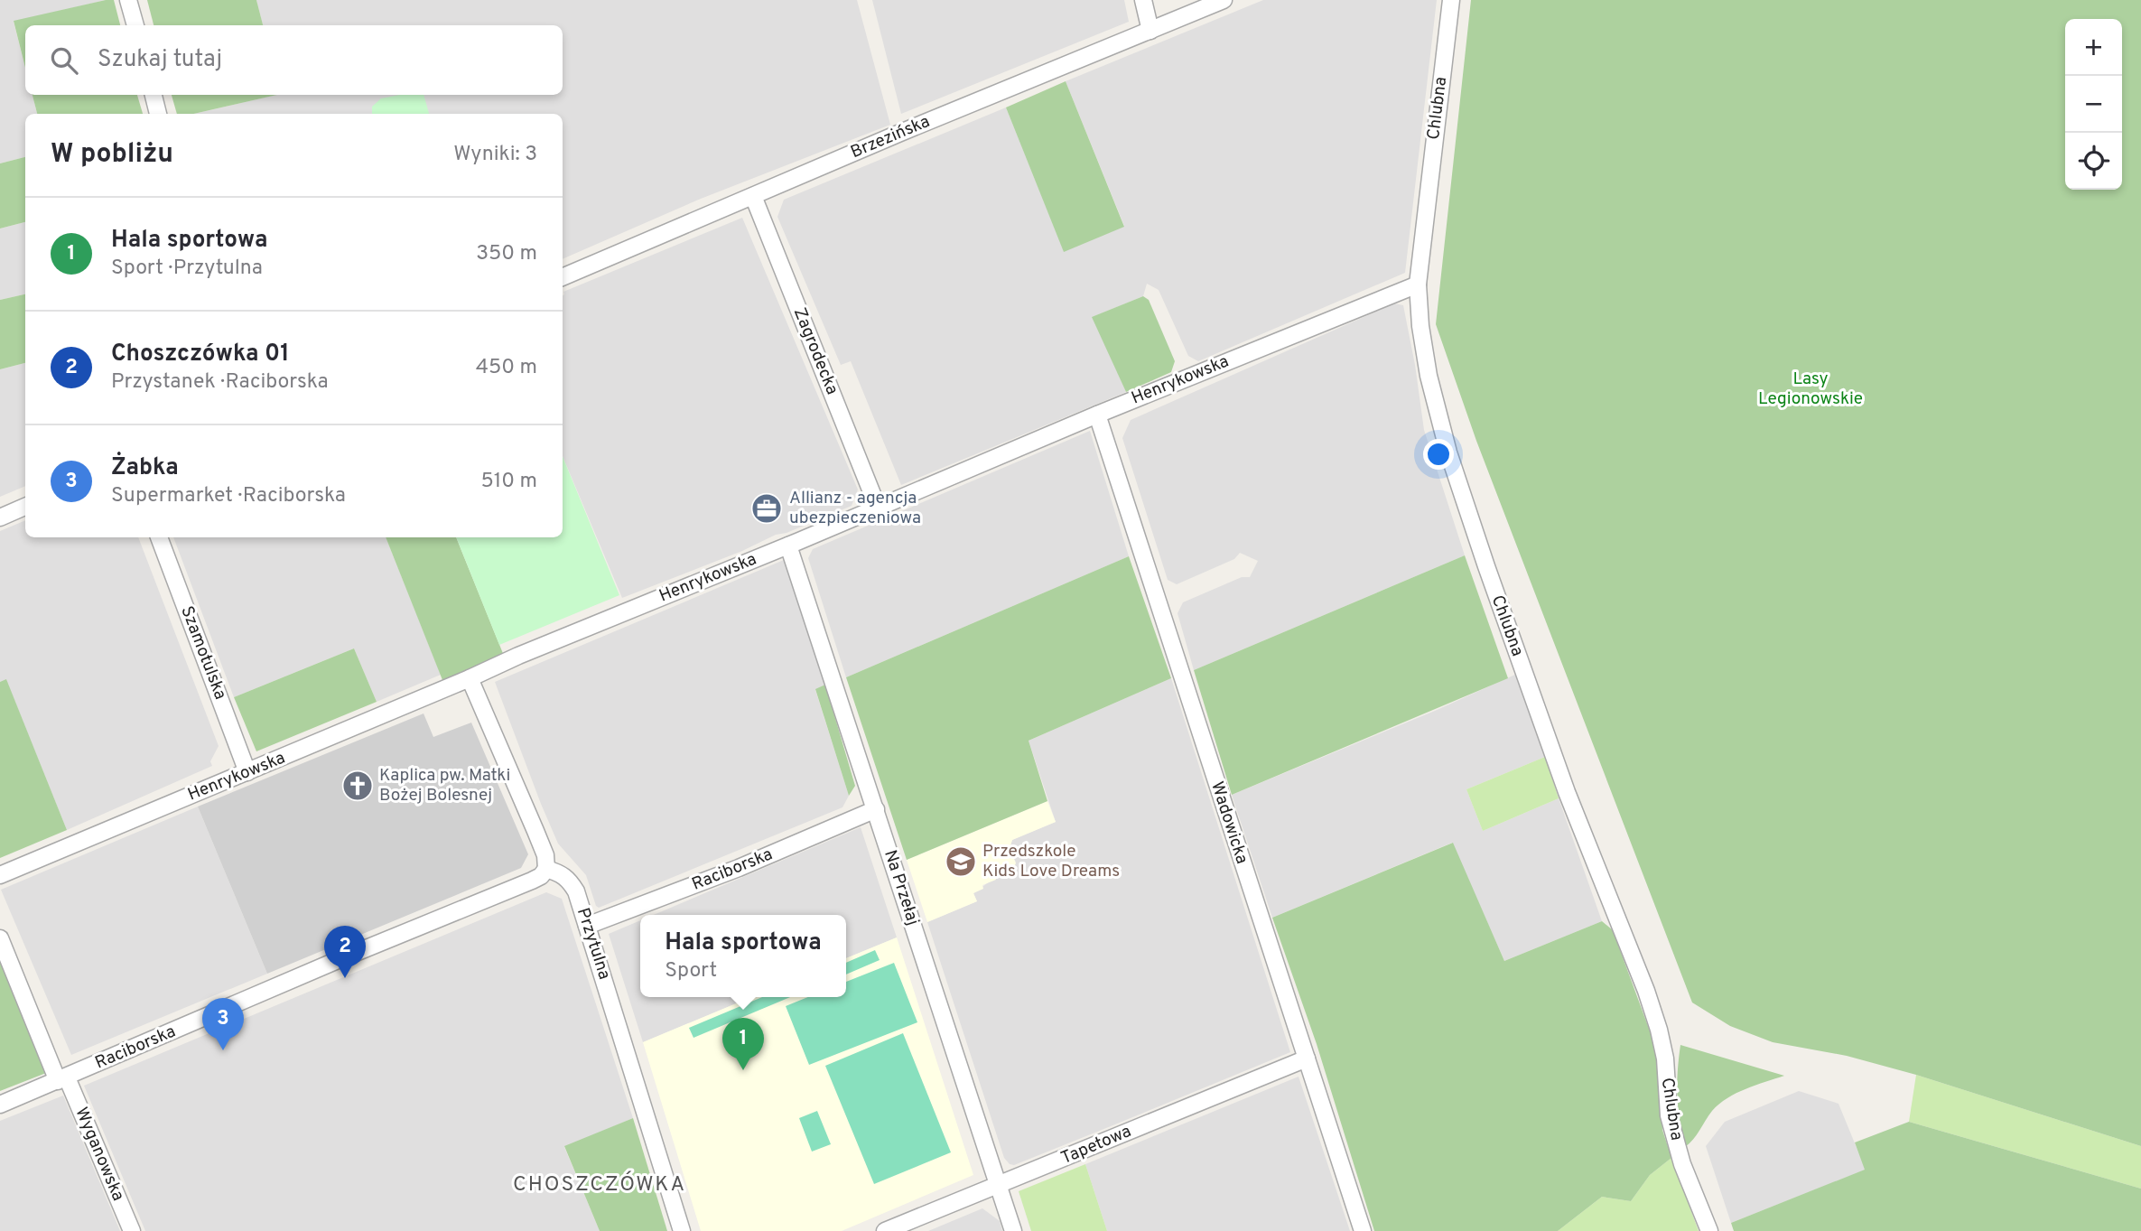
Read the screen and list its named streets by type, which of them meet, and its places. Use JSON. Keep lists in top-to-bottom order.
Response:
{
  "streets": {
    "street": [
      "Chlubna",
      "Brzezińska",
      "Zagrodecka",
      "Henrykowska",
      "Szamotulska",
      "Wadowicka",
      "Raciborska",
      "Na Przełaj",
      "Przytulna",
      "Tapetowa",
      "Wyganowska"
    ]
  },
  "crossings": [
    ["Chlubna", "Henrykowska"],
    ["Brzezińska", "Zagrodecka"],
    ["Zagrodecka", "Henrykowska"],
    ["Henrykowska", "Szamotulska"],
    ["Henrykowska", "Wadowicka"],
    ["Henrykowska", "Na Przełaj"],
    ["Wadowicka", "Tapetowa"],
    ["Raciborska", "Na Przełaj"],
    ["Raciborska", "Przytulna"],
    ["Raciborska", "Wyganowska"],
    ["Na Przełaj", "Tapetowa"]
  ],
  "districts": ["CHOSZCZÓWKA"],
  "parks": ["Lasy Legionowskie"],
  "places": {
    "office": ["Allianz - agencja ubezpieczeniowa"],
    "church": ["Kaplica pw. Matki Bożej Bolesnej"],
    "school or university": ["Przedszkole Kids Love Dreams"]
  },
  "page": {
    "map_buttons": ["+", "−"],
    "search": "Szukaj tutaj",
    "heading": ["W pobliżu", "Wyniki: 3"],
    "list": [
      {
        "mark": "1",
        "name": "Hala sportowa",
        "note": "Sport · Przytulna",
        "value": "350 m"
      },
      {
        "mark": "2",
        "name": "Choszczówka 01",
        "note": "Przystanek · Raciborska",
        "value": "450 m"
      },
      {
        "mark": "3",
        "name": "Żabka",
        "note": "Supermarket · Raciborska",
        "value": "510 m"
      }
    ],
    "popup": ["Hala sportowa", "Sport"],
    "pins": ["2", "3", "1"]
  }
}
